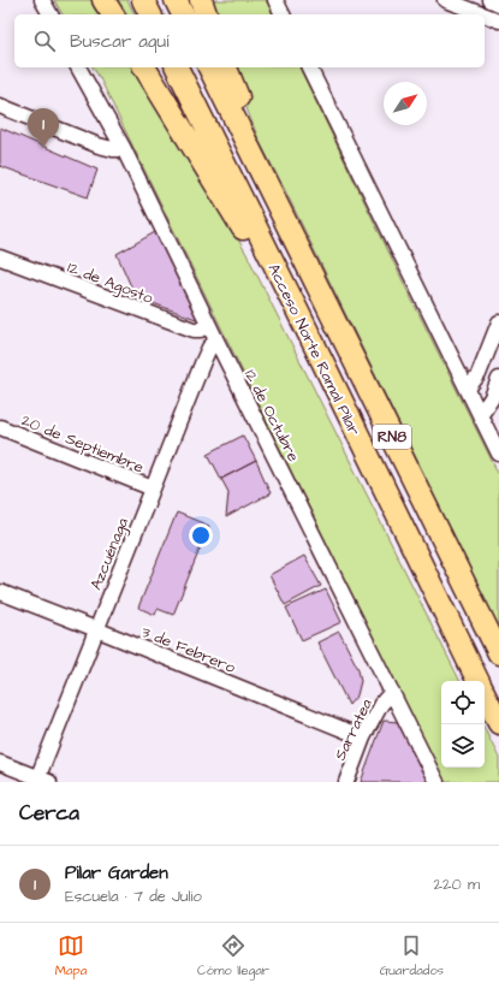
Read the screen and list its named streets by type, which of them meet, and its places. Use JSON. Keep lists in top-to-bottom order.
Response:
{
  "streets": {
    "highway": ["Acceso Norte Ramal Pilar", "RN8"],
    "street": [
      "12 de Agosto",
      "12 de Octubre",
      "20 de Septiembre",
      "Azcuénaga",
      "3 de Febrero",
      "Sarratea"
    ]
  },
  "crossings": [
    ["12 de Agosto", "12 de Octubre"],
    ["12 de Octubre", "Azcuénaga"],
    ["12 de Octubre", "Sarratea"],
    ["20 de Septiembre", "Azcuénaga"],
    ["Azcuénaga", "3 de Febrero"],
    ["3 de Febrero", "Sarratea"]
  ],
  "north": "top right",
  "page": {
    "search": "Buscar aquí",
    "pins": "1",
    "heading": "Cerca",
    "list": [
      {
        "mark": "1",
        "name": "Pilar Garden",
        "note": "Escuela · 7 de Julio",
        "value": "220 m"
      }
    ],
    "nav": ["Mapa", "Cómo llegar", "Guardados"]
  }
}
